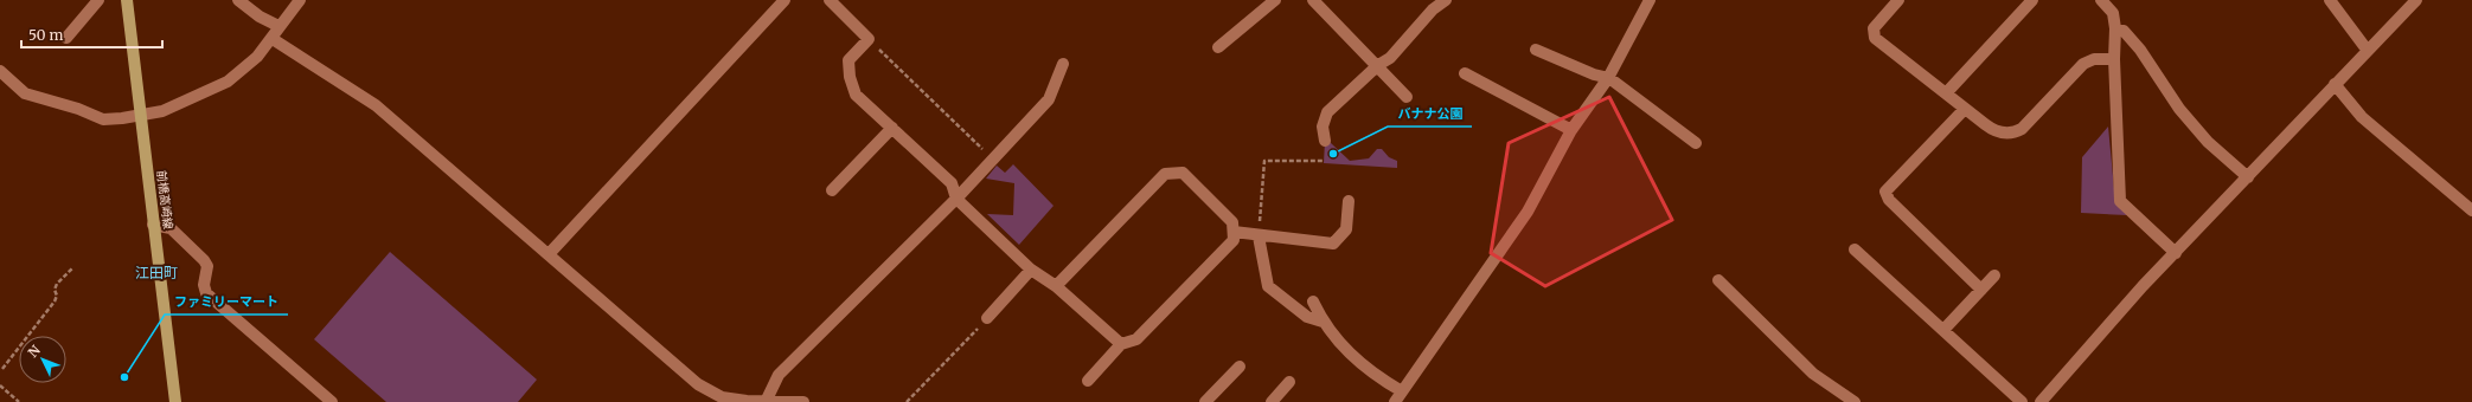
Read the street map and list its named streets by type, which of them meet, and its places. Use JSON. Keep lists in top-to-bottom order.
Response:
{
  "streets": {
    "main road": ["前橋高崎線"]
  },
  "districts": ["江田町"],
  "places": ["バナナ公園", "ファミリーマート"],
  "scale_bar": "50 m",
  "north": "top left"
}
